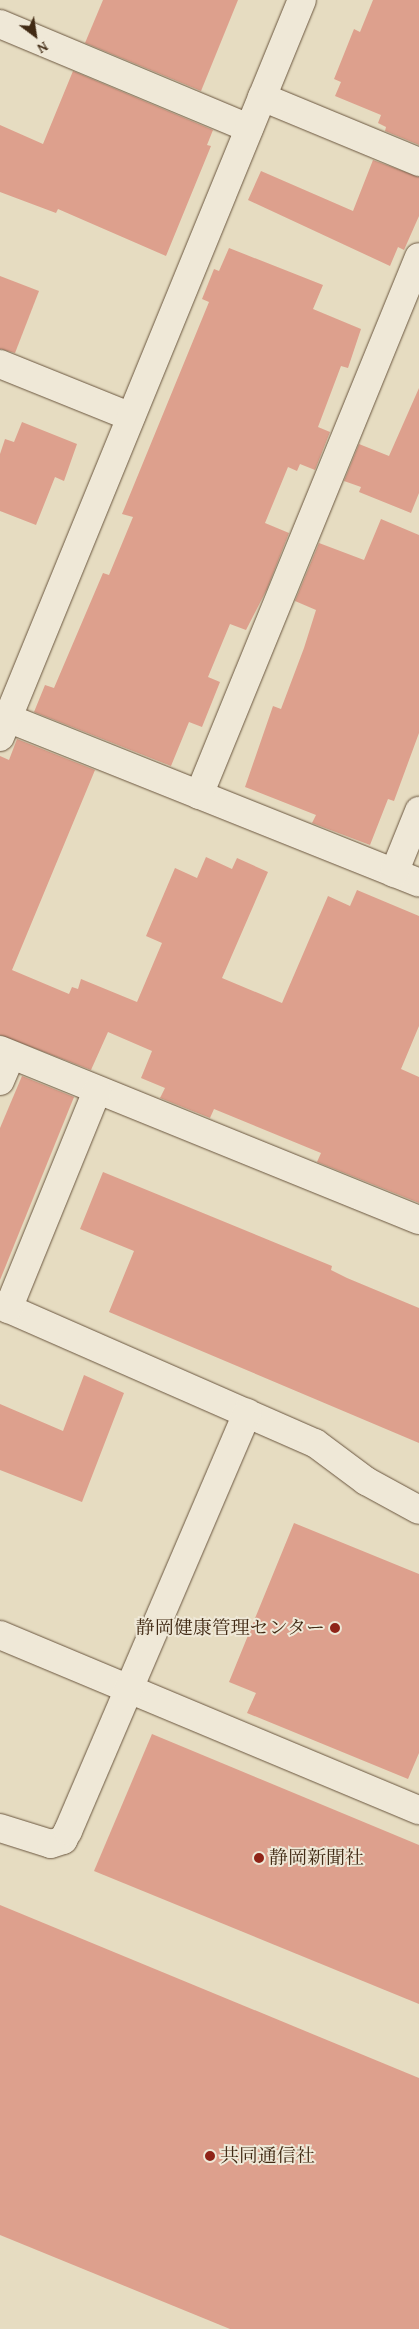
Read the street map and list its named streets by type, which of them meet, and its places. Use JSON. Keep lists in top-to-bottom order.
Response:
{
  "places": ["静岡健康管理センター", "静岡新聞社", "共同通信社"],
  "north": "bottom right"
}
